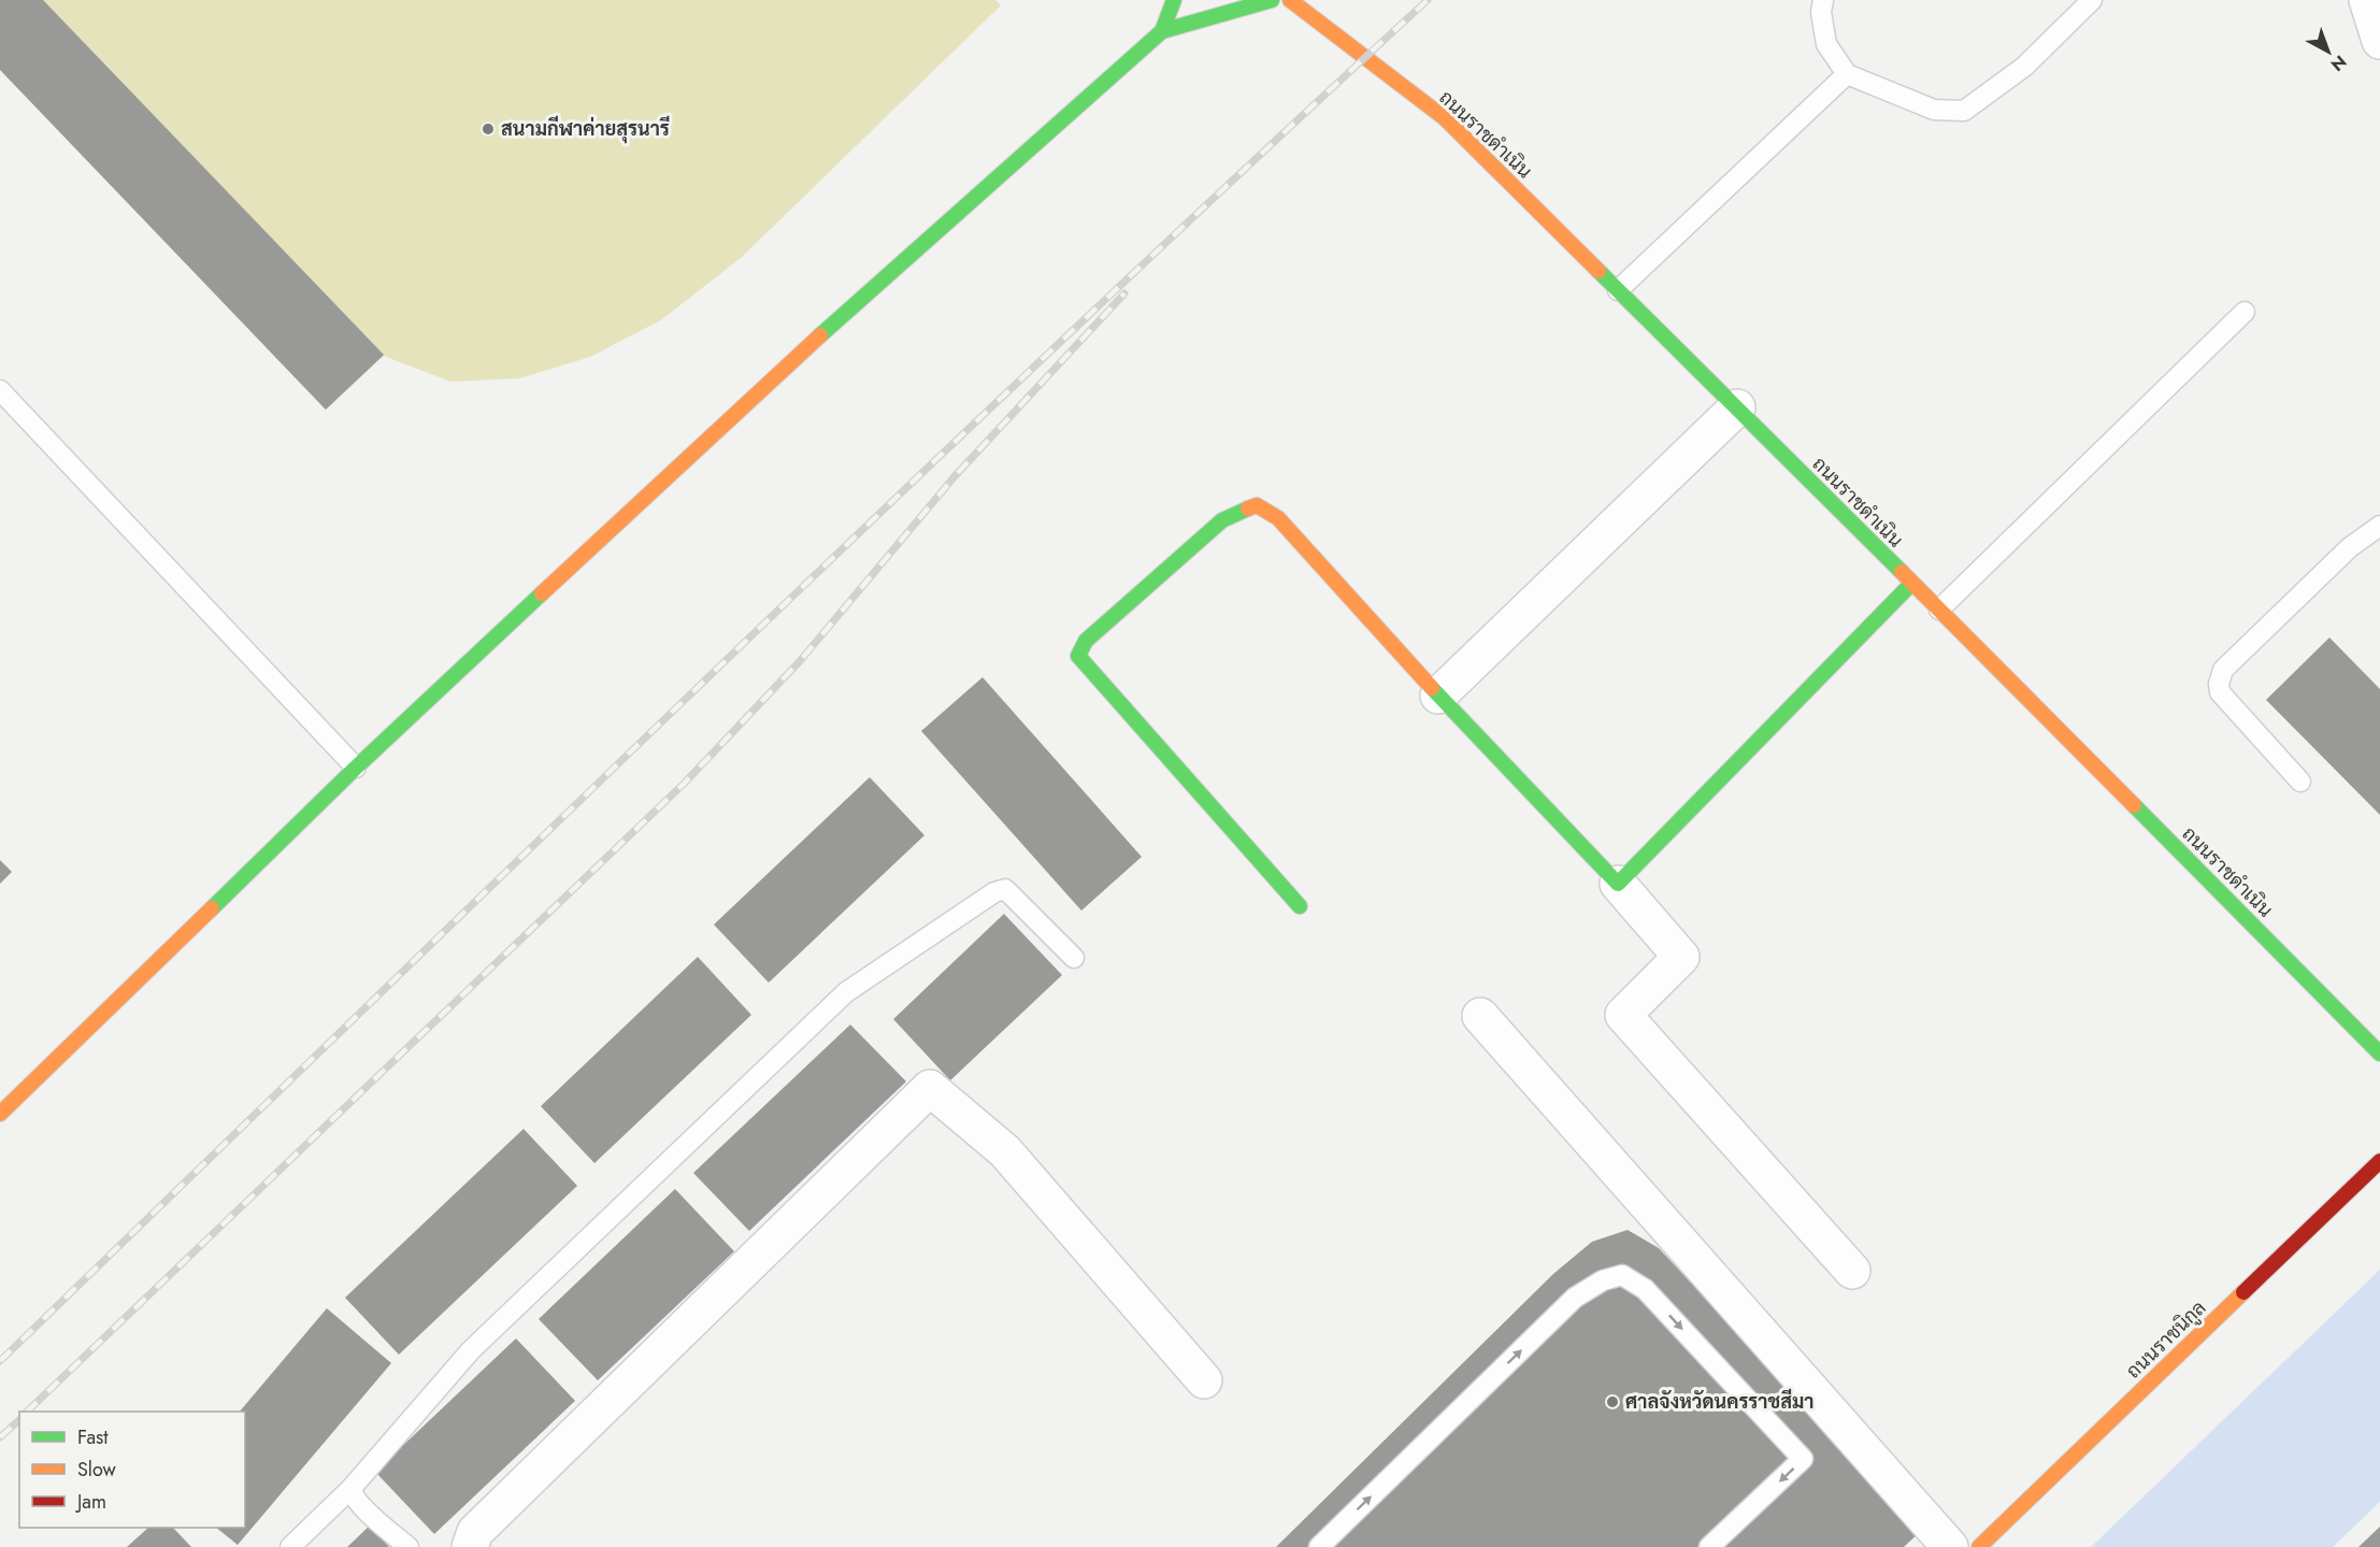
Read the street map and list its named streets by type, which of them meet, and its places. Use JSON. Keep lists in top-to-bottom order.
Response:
{
  "streets": {
    "street": ["ถนนราชดำเนิน", "ถนนราชนิกูล"]
  },
  "places": ["สนามกีฬาค่ายสุรนารี", "ศาลจังหวัดนครราชสีมา"],
  "legend": ["Fast", "Slow", "Jam"],
  "north": "bottom right"
}
